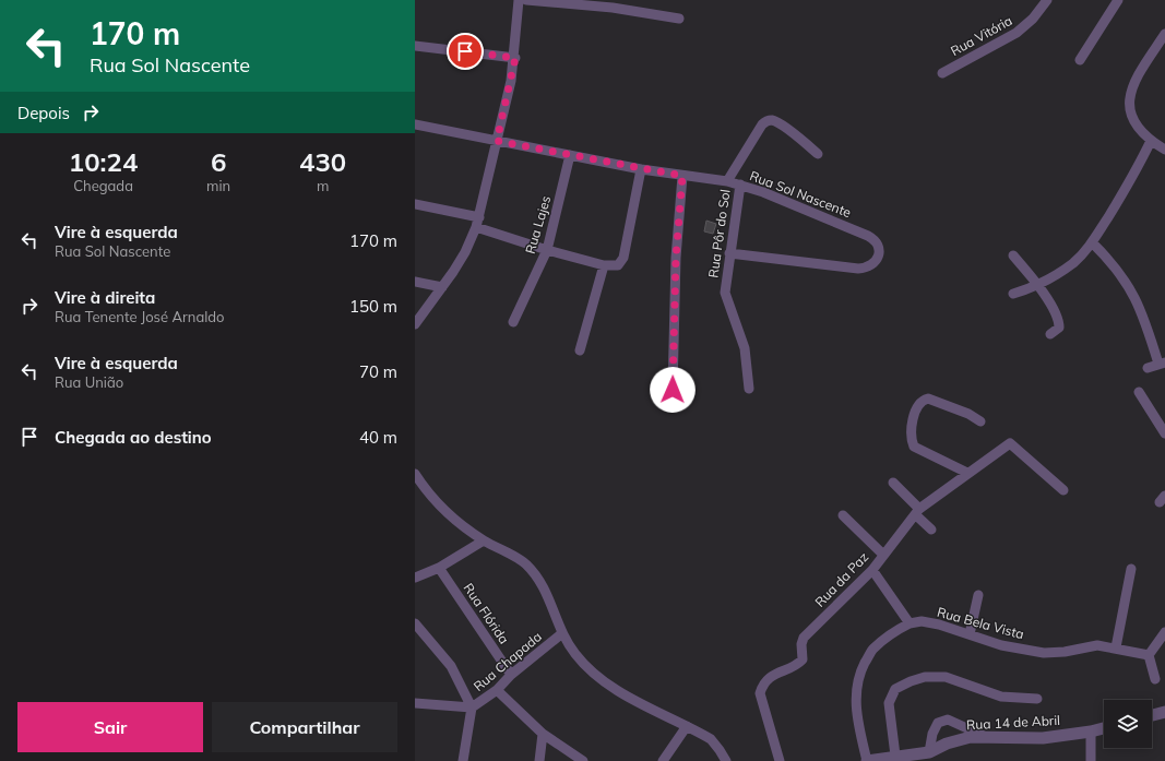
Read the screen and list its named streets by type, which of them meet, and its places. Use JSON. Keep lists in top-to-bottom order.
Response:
{
  "streets": {
    "street": [
      "Rua Vitória",
      "Rua Sol Nascente",
      "Rua Lajes",
      "Rua Pôr do Sol",
      "Rua da Paz",
      "Rua Flórida",
      "Rua Bela Vista",
      "Rua Chapada",
      "Rua 14 de Abril"
    ]
  },
  "crossings": [
    ["Rua Sol Nascente", "Rua Lajes"],
    ["Rua Sol Nascente", "Rua Pôr do Sol"],
    ["Rua Flórida", "Rua Chapada"]
  ],
  "page": {
    "turn": ["170 m", "Rua Sol Nascente"],
    "then": "Depois",
    "eta": [
      "10:24",
      "Chegada",
      "6",
      "min",
      "430",
      "m"
    ],
    "list": [
      {
        "name": "Vire à esquerda",
        "note": "Rua Sol Nascente",
        "value": "170 m"
      },
      {
        "name": "Vire à direita",
        "note": "Rua Tenente José Arnaldo",
        "value": "150 m"
      },
      {
        "name": "Vire à esquerda",
        "note": "Rua União",
        "value": "70 m"
      },
      {
        "name": "Chegada ao destino",
        "value": "40 m"
      }
    ],
    "buttons": ["Sair", "Compartilhar"]
  }
}
